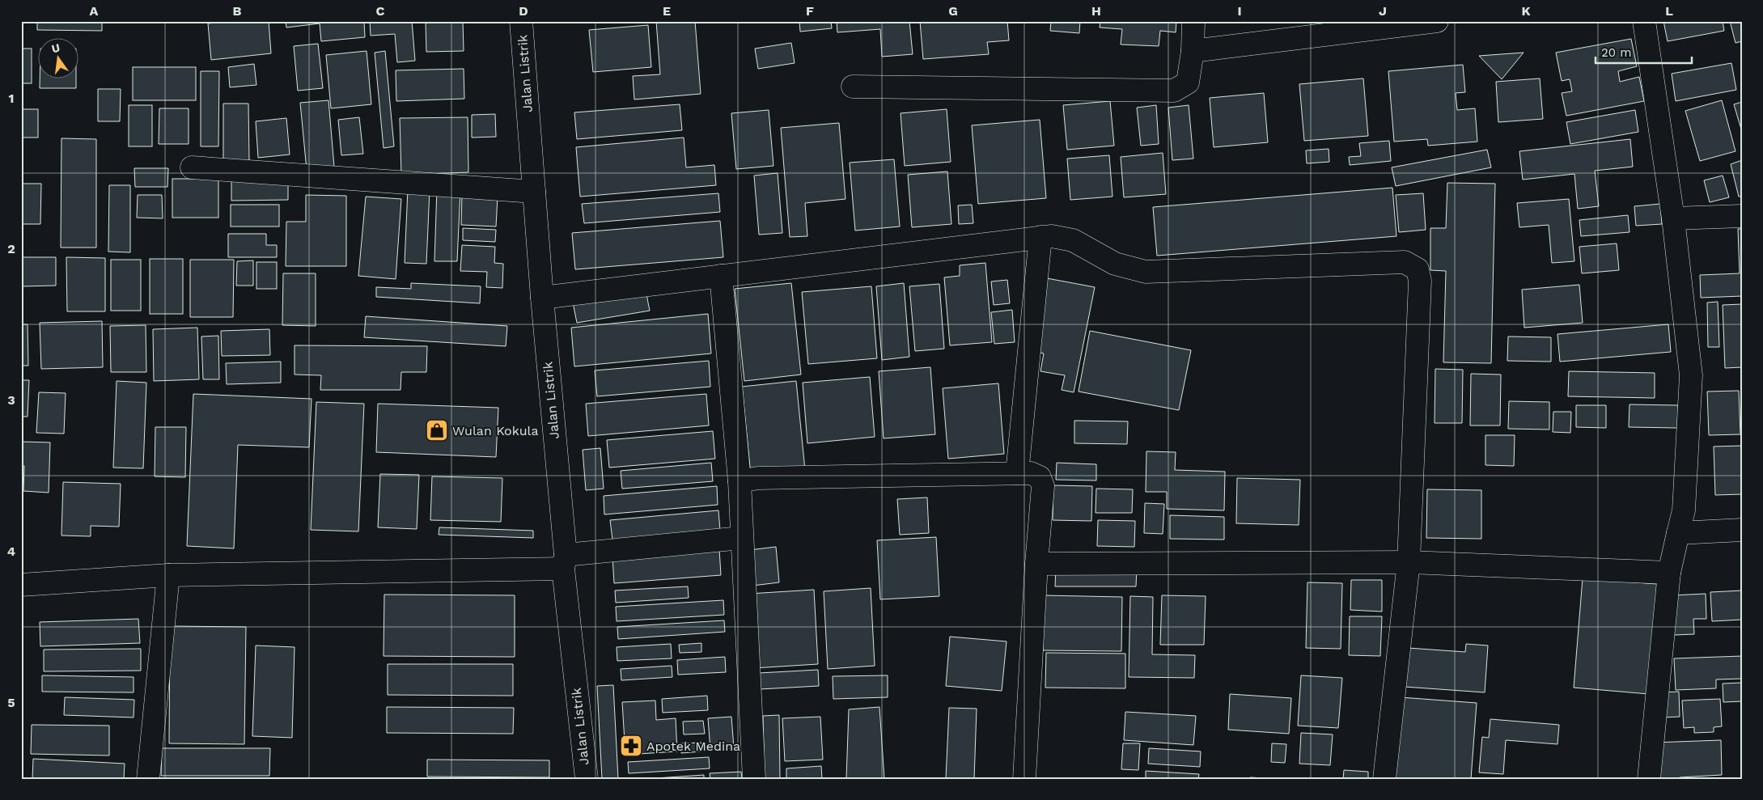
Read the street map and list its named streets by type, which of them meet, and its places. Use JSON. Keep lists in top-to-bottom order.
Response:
{
  "streets": {
    "street": ["Jalan Listrik"]
  },
  "places": {
    "shop": ["Wulan Kokula"],
    "pharmacy": ["Apotek Medina"]
  },
  "scale_bar": "20 m",
  "north": "top",
  "grid": {
    "columns": [
      "A",
      "B",
      "C",
      "D",
      "E",
      "F",
      "G",
      "H",
      "I",
      "J",
      "K",
      "L"
    ],
    "rows": [
      "1",
      "2",
      "3",
      "4",
      "5"
    ]
  }
}
